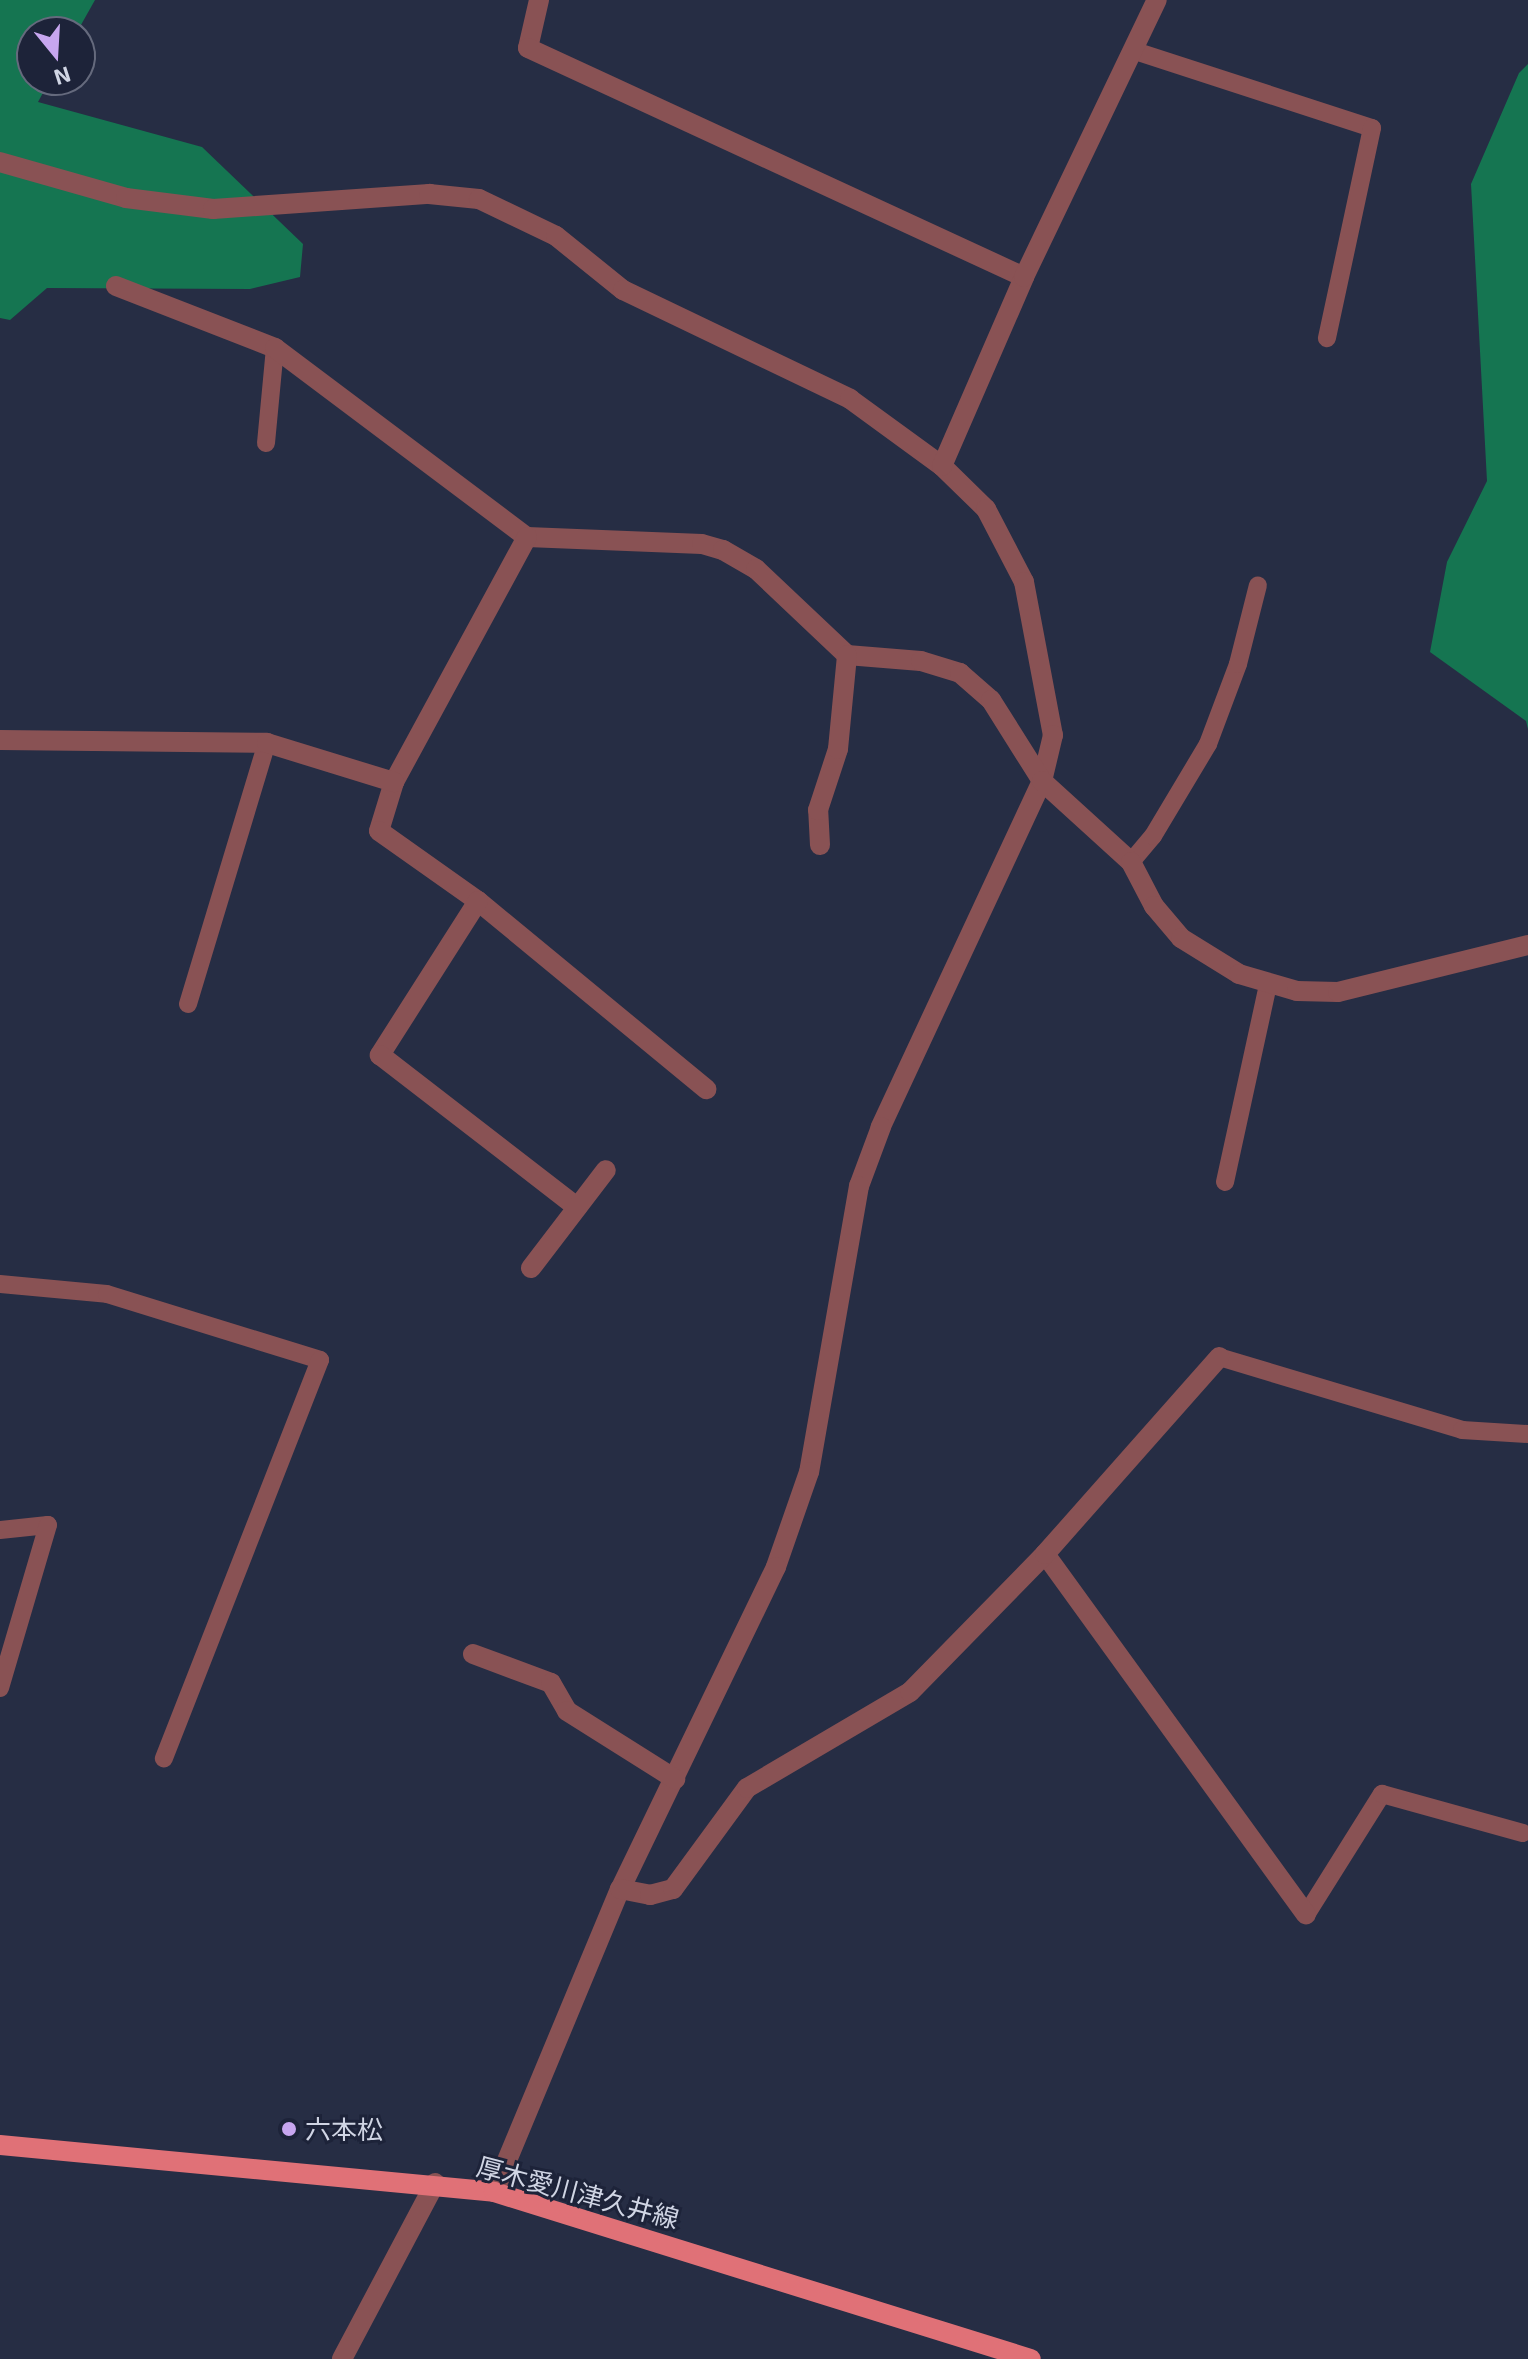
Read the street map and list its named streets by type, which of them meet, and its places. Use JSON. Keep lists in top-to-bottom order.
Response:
{
  "streets": {
    "main road": ["厚木愛川津久井線"]
  },
  "places": ["六本松"],
  "north": "bottom"
}
